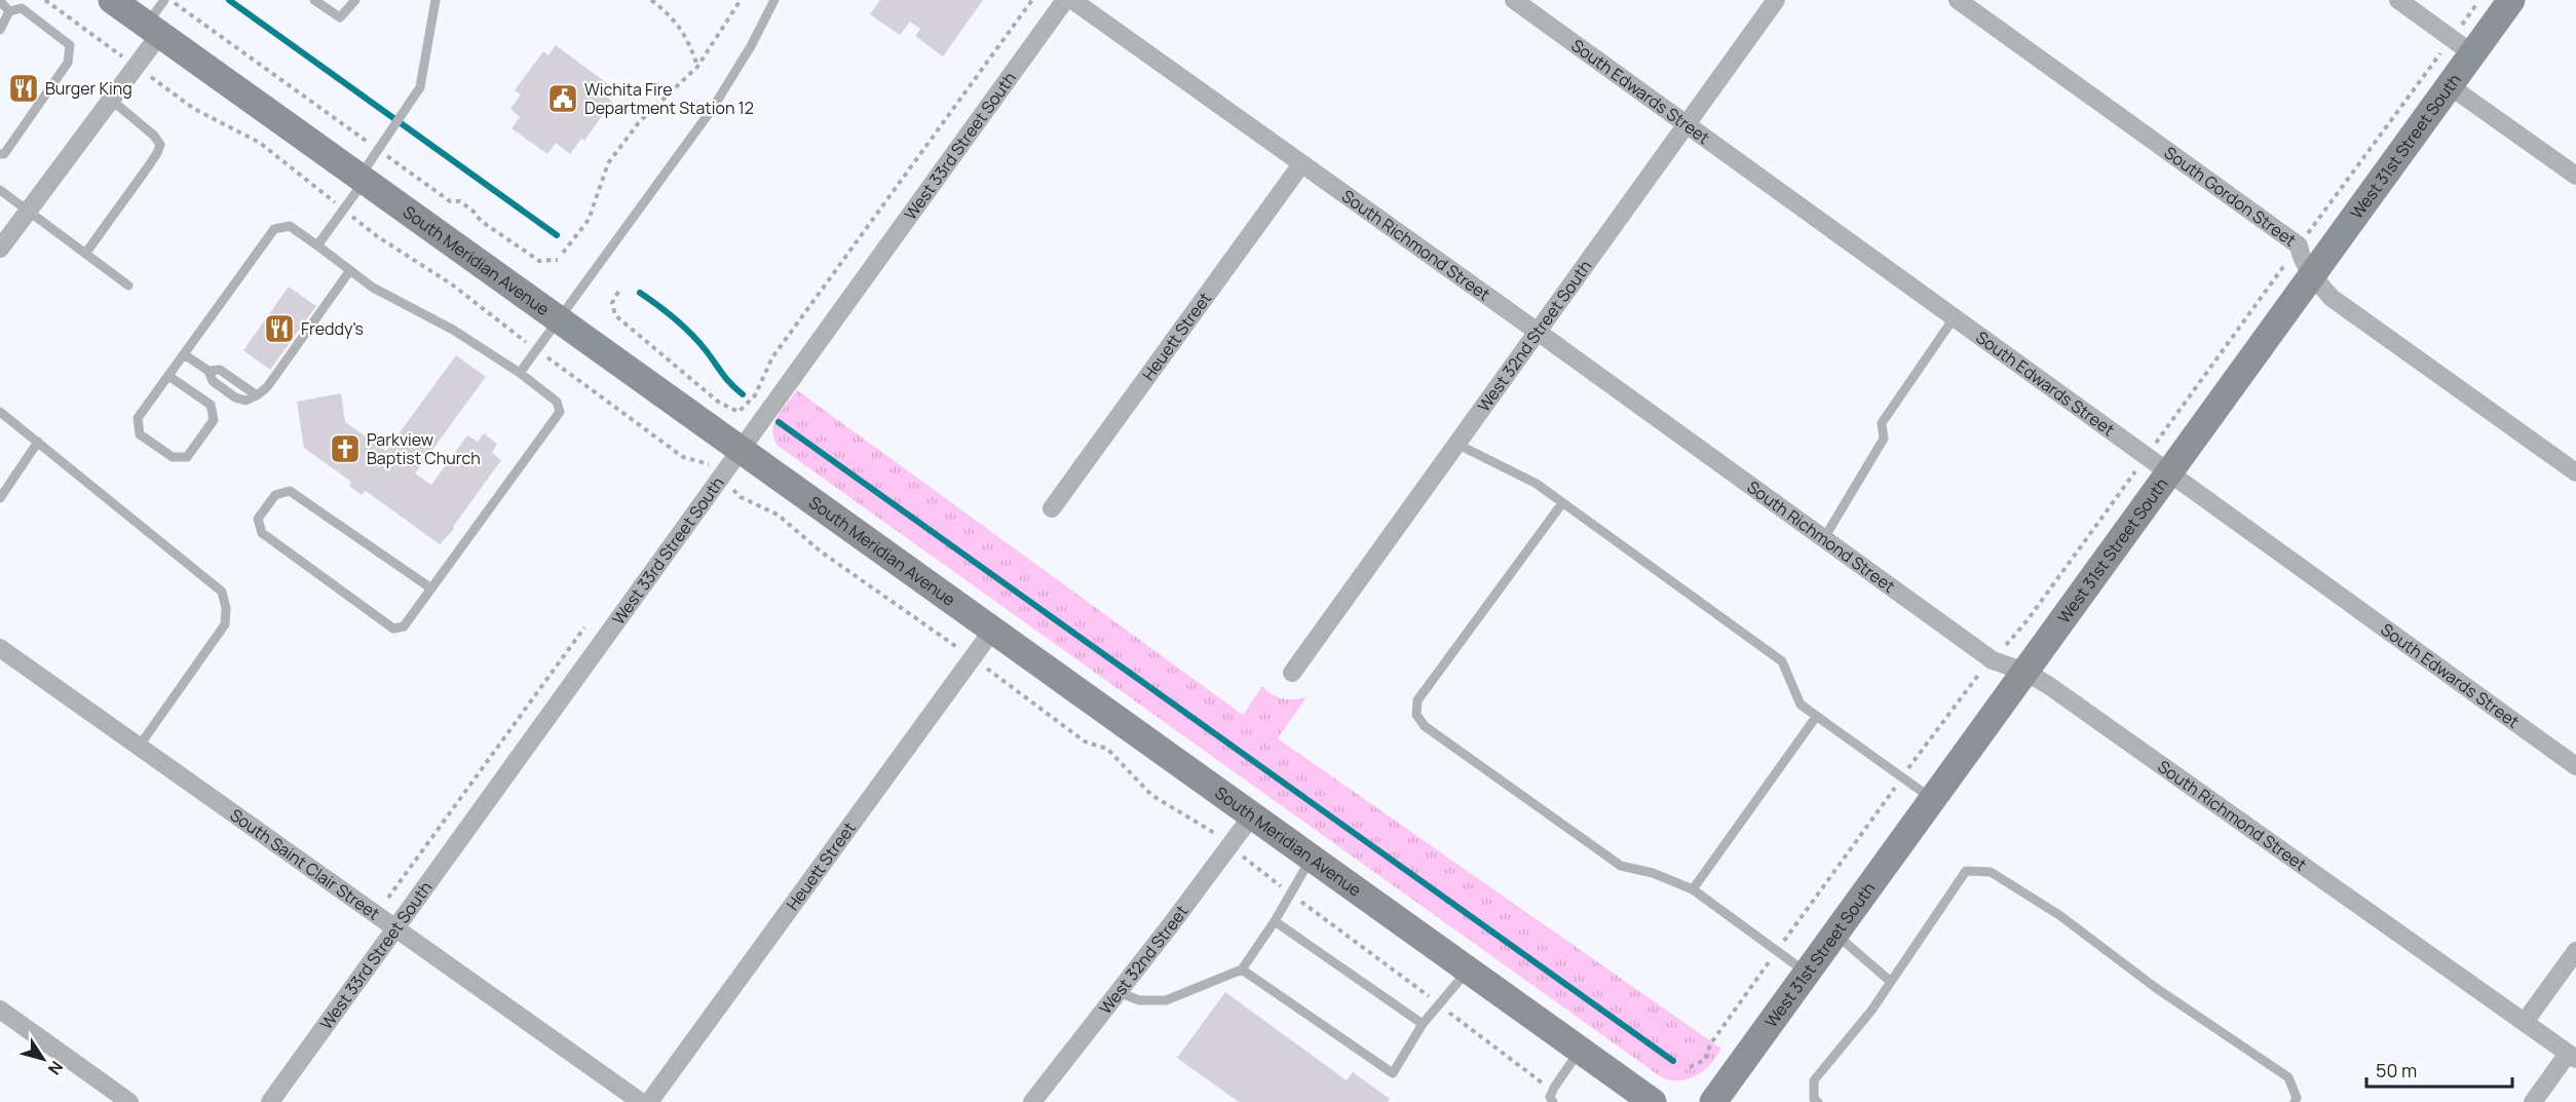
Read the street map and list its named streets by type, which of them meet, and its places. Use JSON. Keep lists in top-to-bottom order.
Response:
{
  "streets": {
    "main road": ["West 31st Street South", "South Meridian Avenue"],
    "street": [
      "South Edwards Street",
      "West 33rd Street South",
      "South Gordon Street",
      "South Richmond Street",
      "Heuett Street",
      "West 32nd Street South",
      "South Saint Clair Street",
      "West 32nd Street"
    ]
  },
  "crossings": [
    ["South Edwards Street", "West 31st Street South"],
    ["South Edwards Street", "West 32nd Street South"],
    ["West 33rd Street South", "South Meridian Avenue"],
    ["West 33rd Street South", "South Saint Clair Street"],
    ["West 31st Street South", "South Gordon Street"],
    ["West 31st Street South", "South Richmond Street"],
    ["South Richmond Street", "Heuett Street"],
    ["South Richmond Street", "West 32nd Street South"],
    ["South Meridian Avenue", "Heuett Street"],
    ["South Meridian Avenue", "West 32nd Street"]
  ],
  "places": {
    "restaurant": ["Burger King", "Freddy's"],
    "public building": ["Wichita Fire Department Station 12"],
    "church": ["Parkview Baptist Church"]
  },
  "scale_bar": "50 m",
  "north": "bottom right"
}
